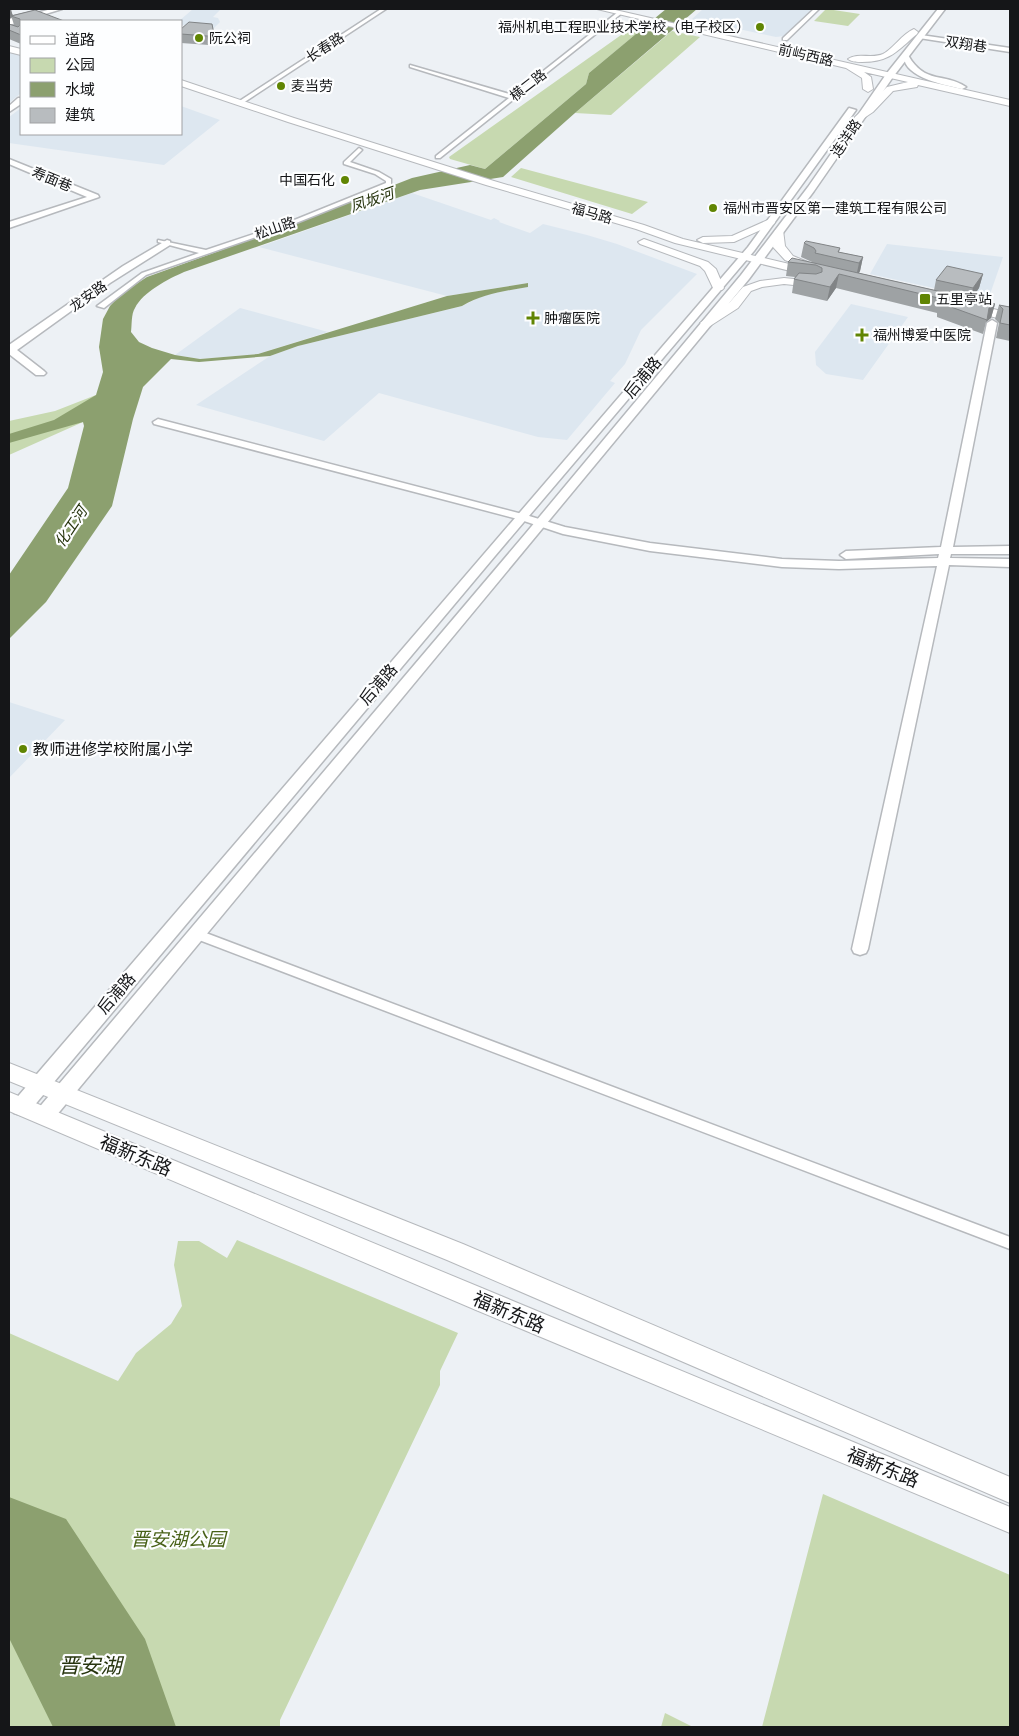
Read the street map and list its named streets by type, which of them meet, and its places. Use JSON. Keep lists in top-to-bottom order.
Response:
{
  "streets": {
    "main road": [
      "前屿西路",
      "连洋路",
      "福马路",
      "龙安路",
      "后浦路",
      "福新东路"
    ],
    "street": [
      "双翔巷",
      "长春路",
      "横二路",
      "寿面巷",
      "松山路"
    ]
  },
  "crossings": [
    ["双翔巷", "连洋路"],
    ["长春路", "福马路"],
    ["前屿西路", "横二路"],
    ["前屿西路", "连洋路"],
    ["连洋路", "福马路"],
    ["连洋路", "后浦路"],
    ["福马路", "松山路"],
    ["福马路", "后浦路"],
    ["后浦路", "福新东路"]
  ],
  "water": ["凤坂河", "化工河", "晋安湖"],
  "parks": ["晋安湖公园"],
  "places": {
    "other": [
      "福州机电工程职业技术学校（电子校区）",
      "阮公祠",
      "麦当劳",
      "中国石化",
      "福州市晋安区第一建筑工程有限公司",
      "教师进修学校附属小学"
    ],
    "transit": ["五里亭站"],
    "health": ["肿瘤医院", "福州博爱中医院"]
  },
  "legend": [
    "道路",
    "公园",
    "水域",
    "建筑"
  ]
}
